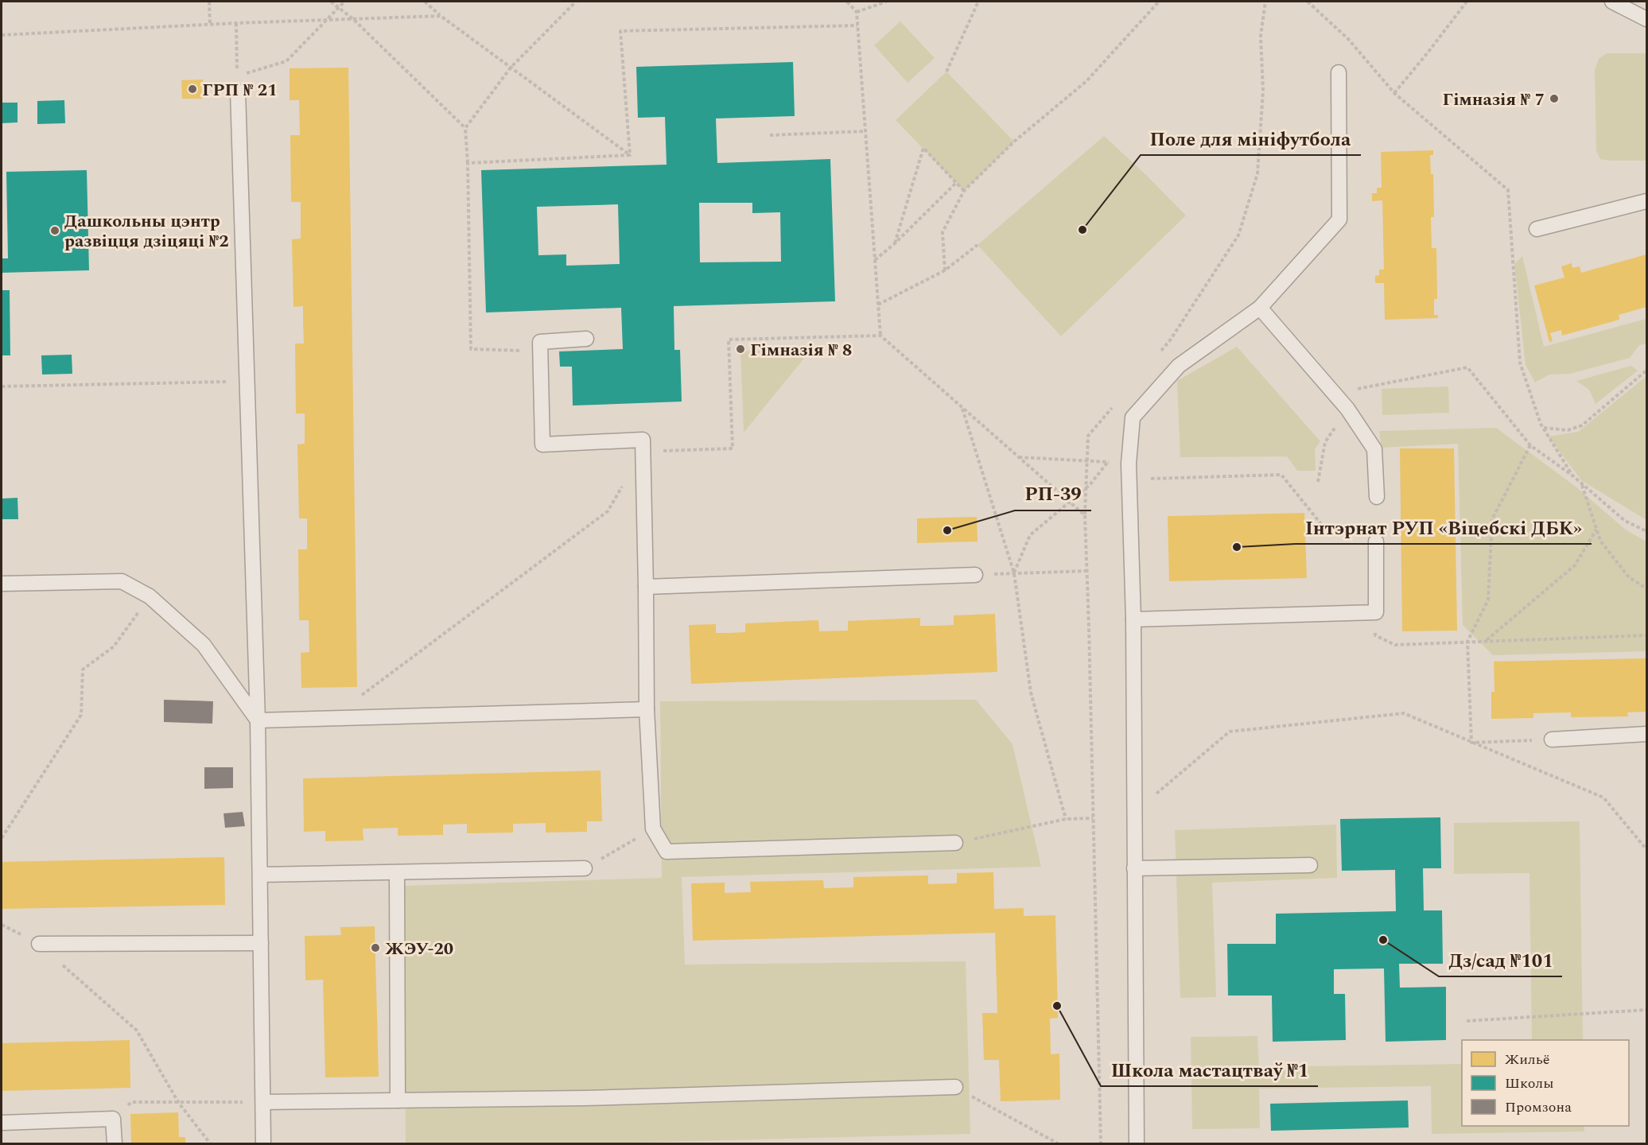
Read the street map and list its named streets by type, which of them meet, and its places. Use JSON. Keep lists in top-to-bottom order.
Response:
{
  "places": [
    "ГРП № 21",
    "Гімназія № 7",
    "Поле для мініфутбола",
    "Дашкольны цэнтр развіцця дзіцяці №2",
    "Гімназія № 8",
    "РП-39",
    "Інтэрнат РУП «Віцебскі ДБК»",
    "Дз/сад №101",
    "ЖЭУ-20",
    "Школа мастацтваў №1"
  ],
  "legend": ["Жильё", "Школы", "Промзона"]
}
